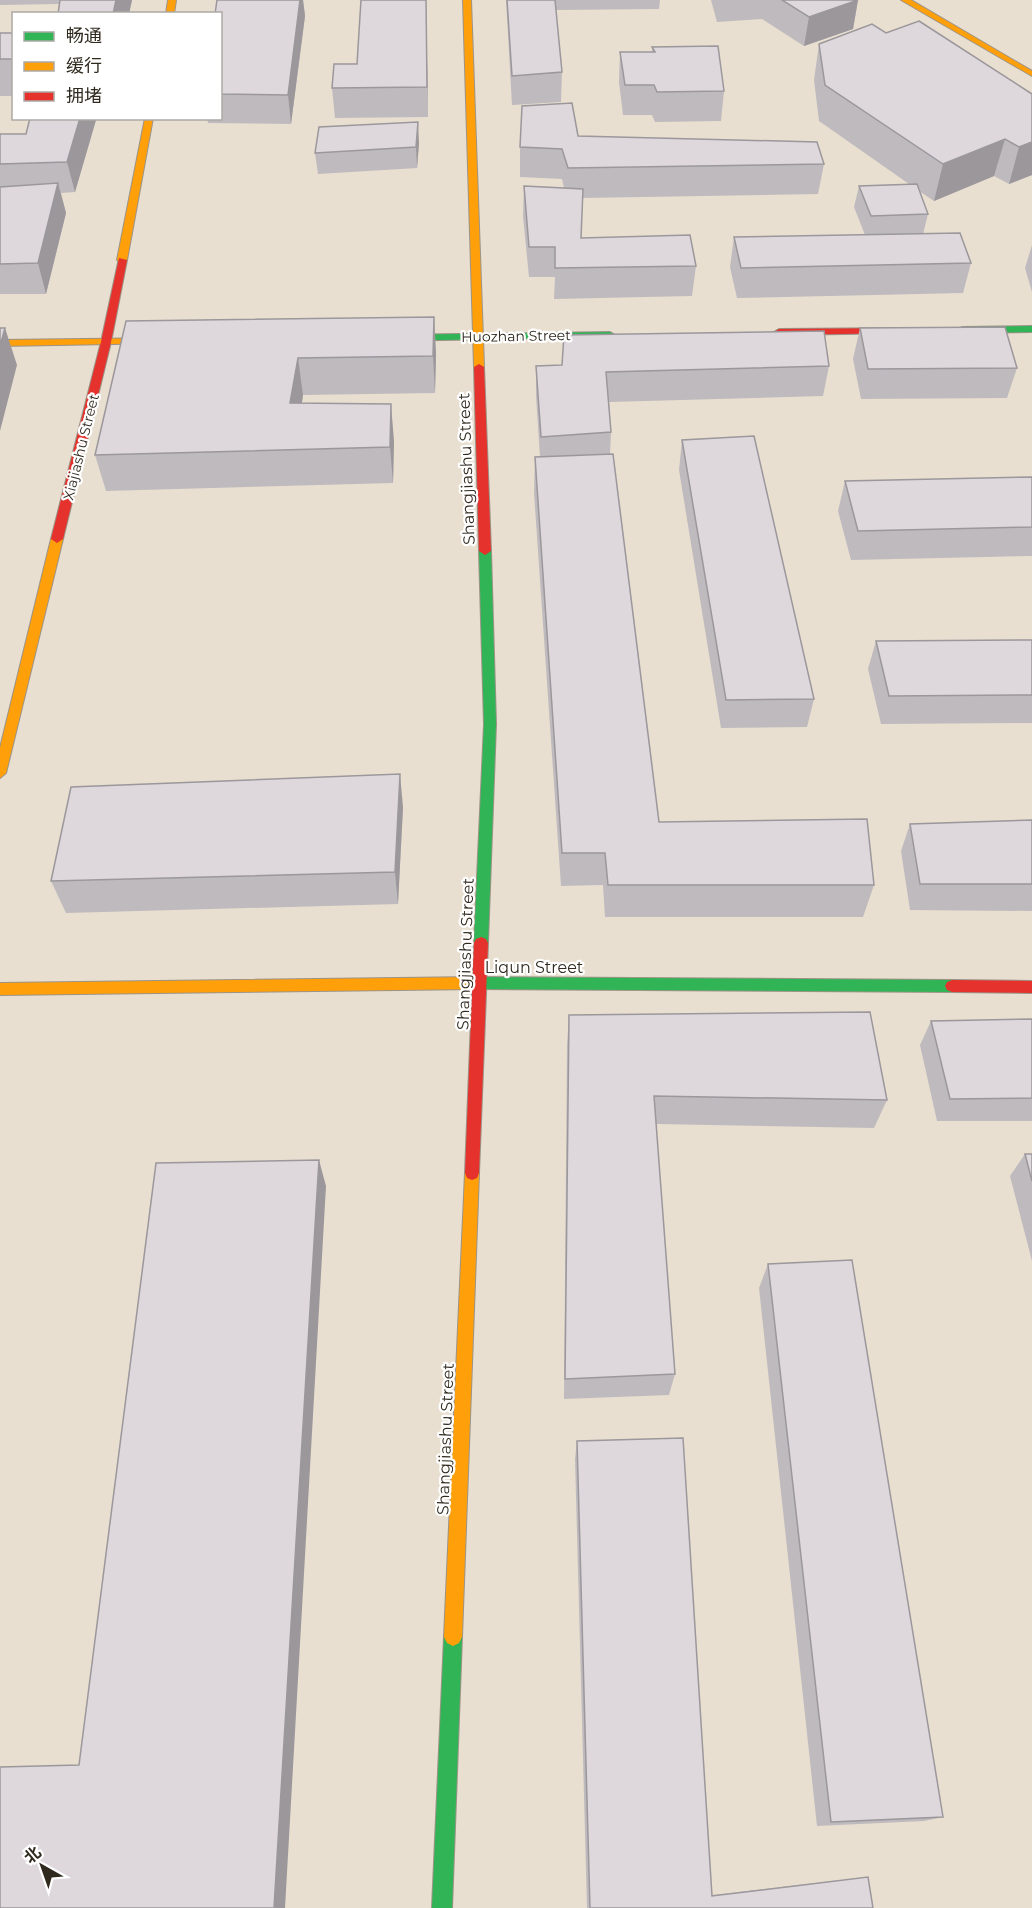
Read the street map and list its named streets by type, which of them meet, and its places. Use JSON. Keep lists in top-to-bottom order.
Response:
{
  "streets": {
    "street": [
      "Huozhan Street",
      "Xiajiashu Street",
      "Shangjiashu Street",
      "Liqun Street"
    ]
  },
  "crossings": [
    ["Huozhan Street", "Shangjiashu Street"],
    ["Shangjiashu Street", "Liqun Street"]
  ],
  "legend": ["畅通", "缓行", "拥堵"],
  "north": "top left"
}
